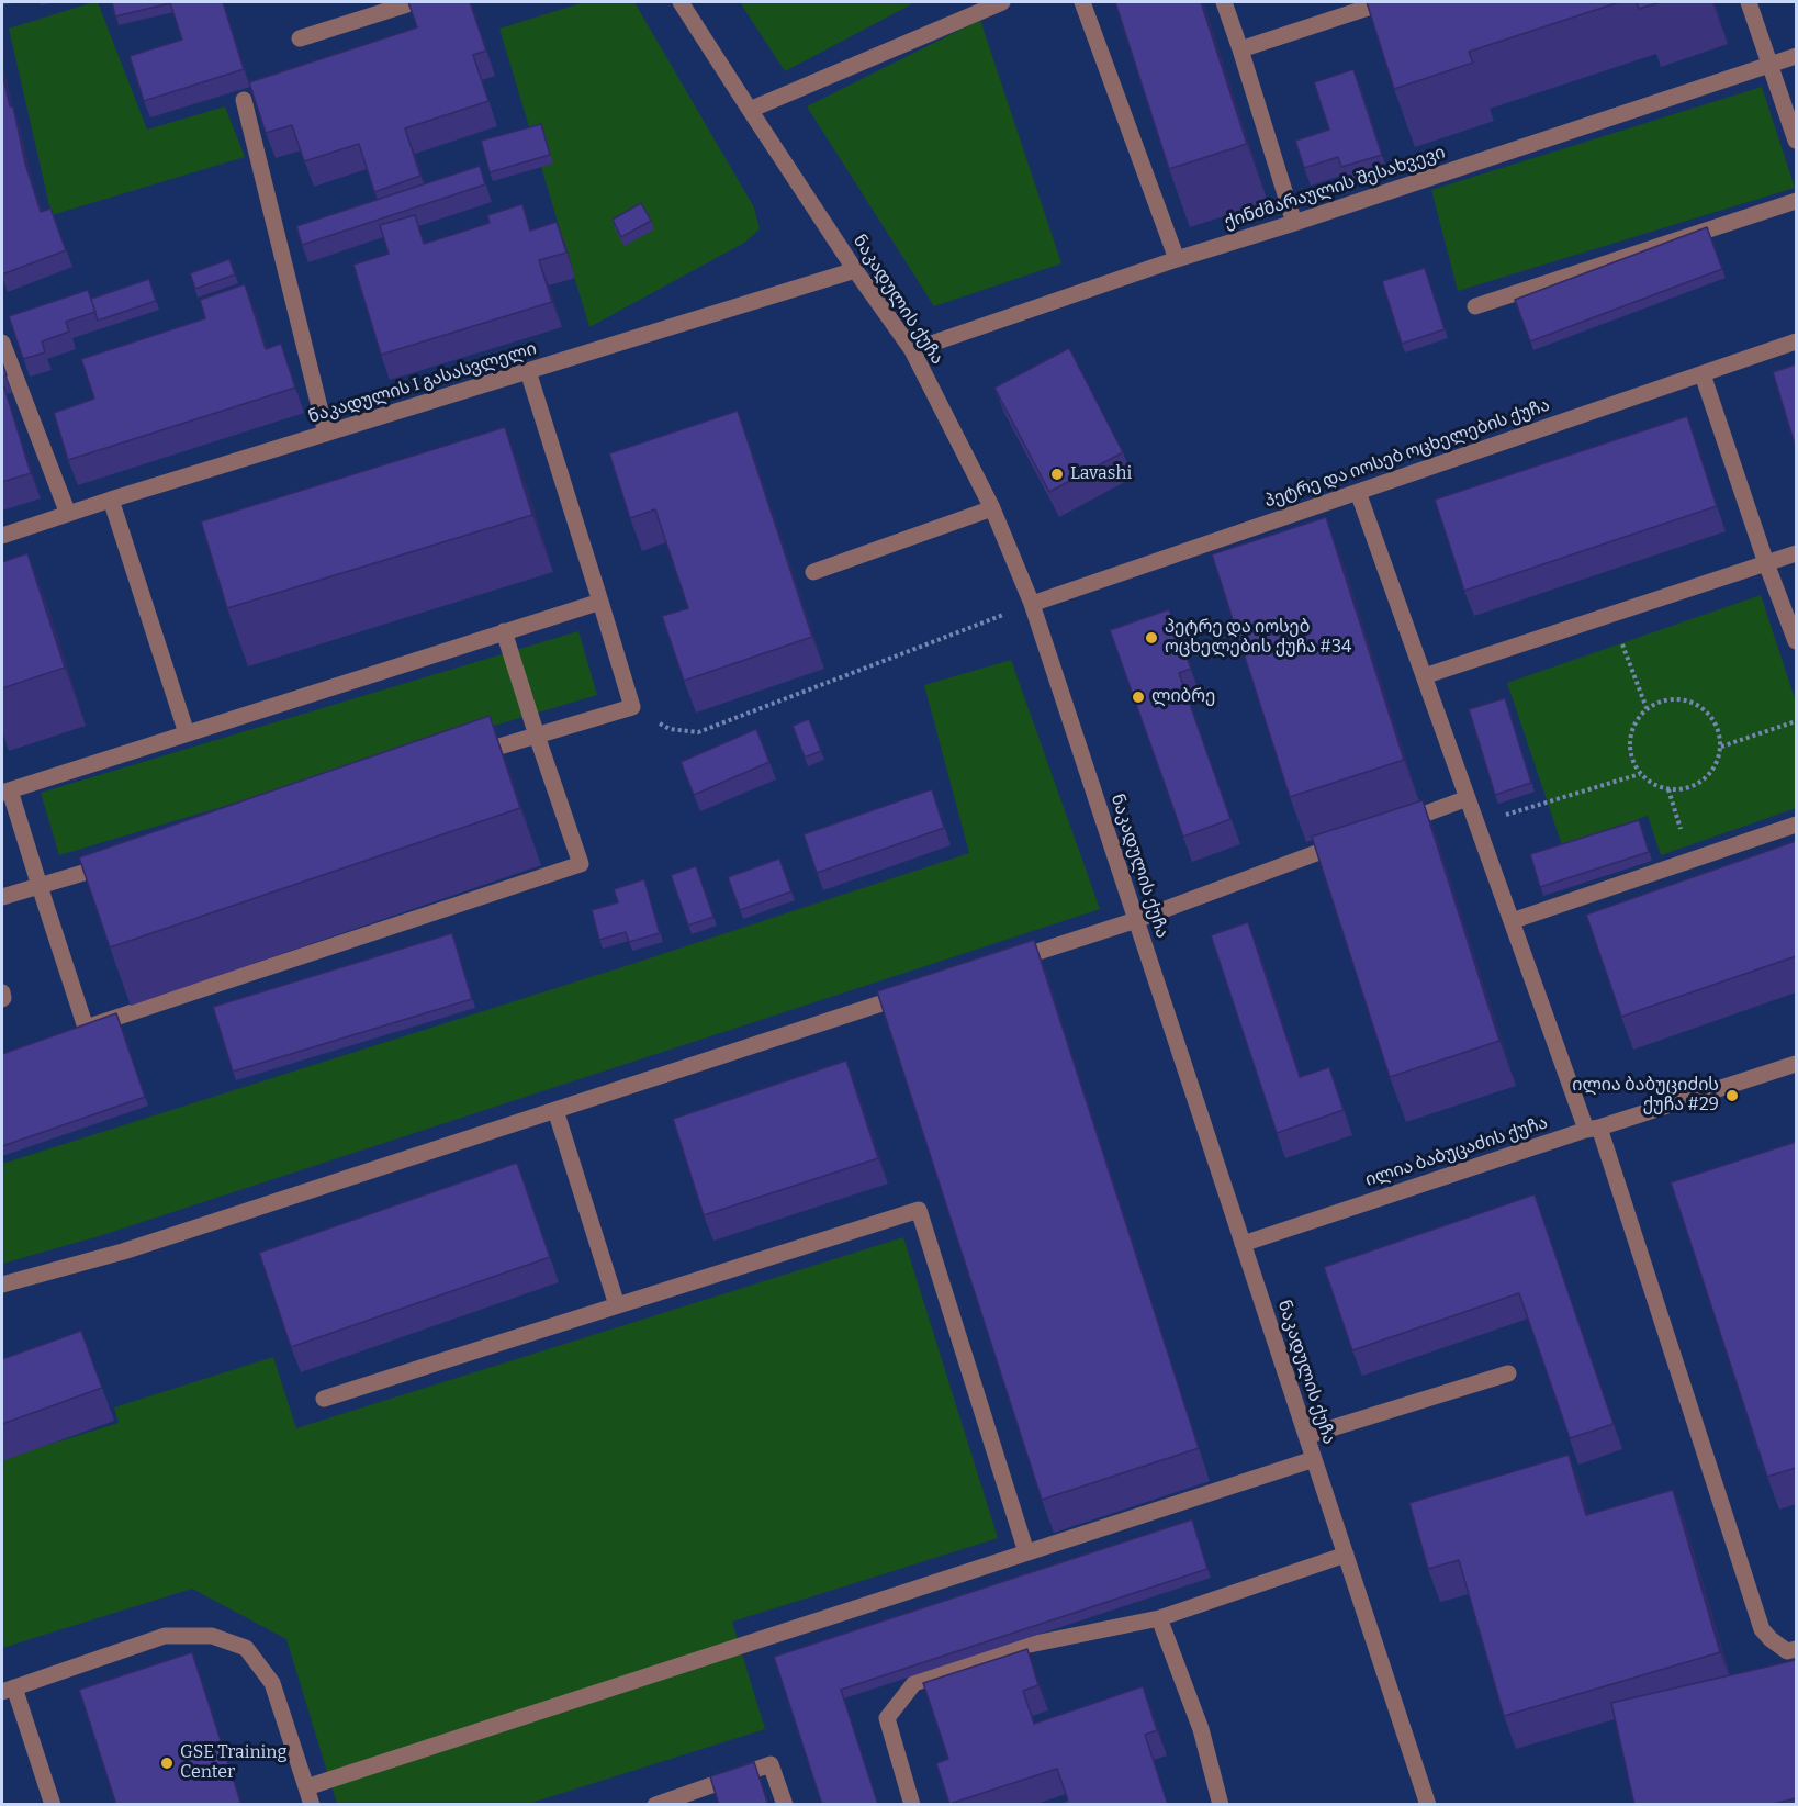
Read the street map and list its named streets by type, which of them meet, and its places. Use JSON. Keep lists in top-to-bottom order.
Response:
{
  "streets": {
    "street": [
      "ქინძმარაულის შესახვევი",
      "ნაკადულის ქუჩა",
      "ნაკადულის I გასასვლელი",
      "პეტრე და იოსებ ოცხელების ქუჩა",
      "ილია ბაბუცაძის ქუჩა"
    ]
  },
  "crossings": [
    ["ქინძმარაულის შესახვევი", "ნაკადულის ქუჩა"],
    ["ნაკადულის ქუჩა", "ნაკადულის I გასასვლელი"],
    ["ნაკადულის ქუჩა", "პეტრე და იოსებ ოცხელების ქუჩა"],
    ["ნაკადულის ქუჩა", "ილია ბაბუცაძის ქუჩა"]
  ],
  "places": [
    "Lavashi",
    "პეტრე და იოსებ ოცხელების ქუჩა #34",
    "ლიბრე",
    "ილია ბაბუციძის ქუჩა #29",
    "GSE Training Center"
  ]
}
